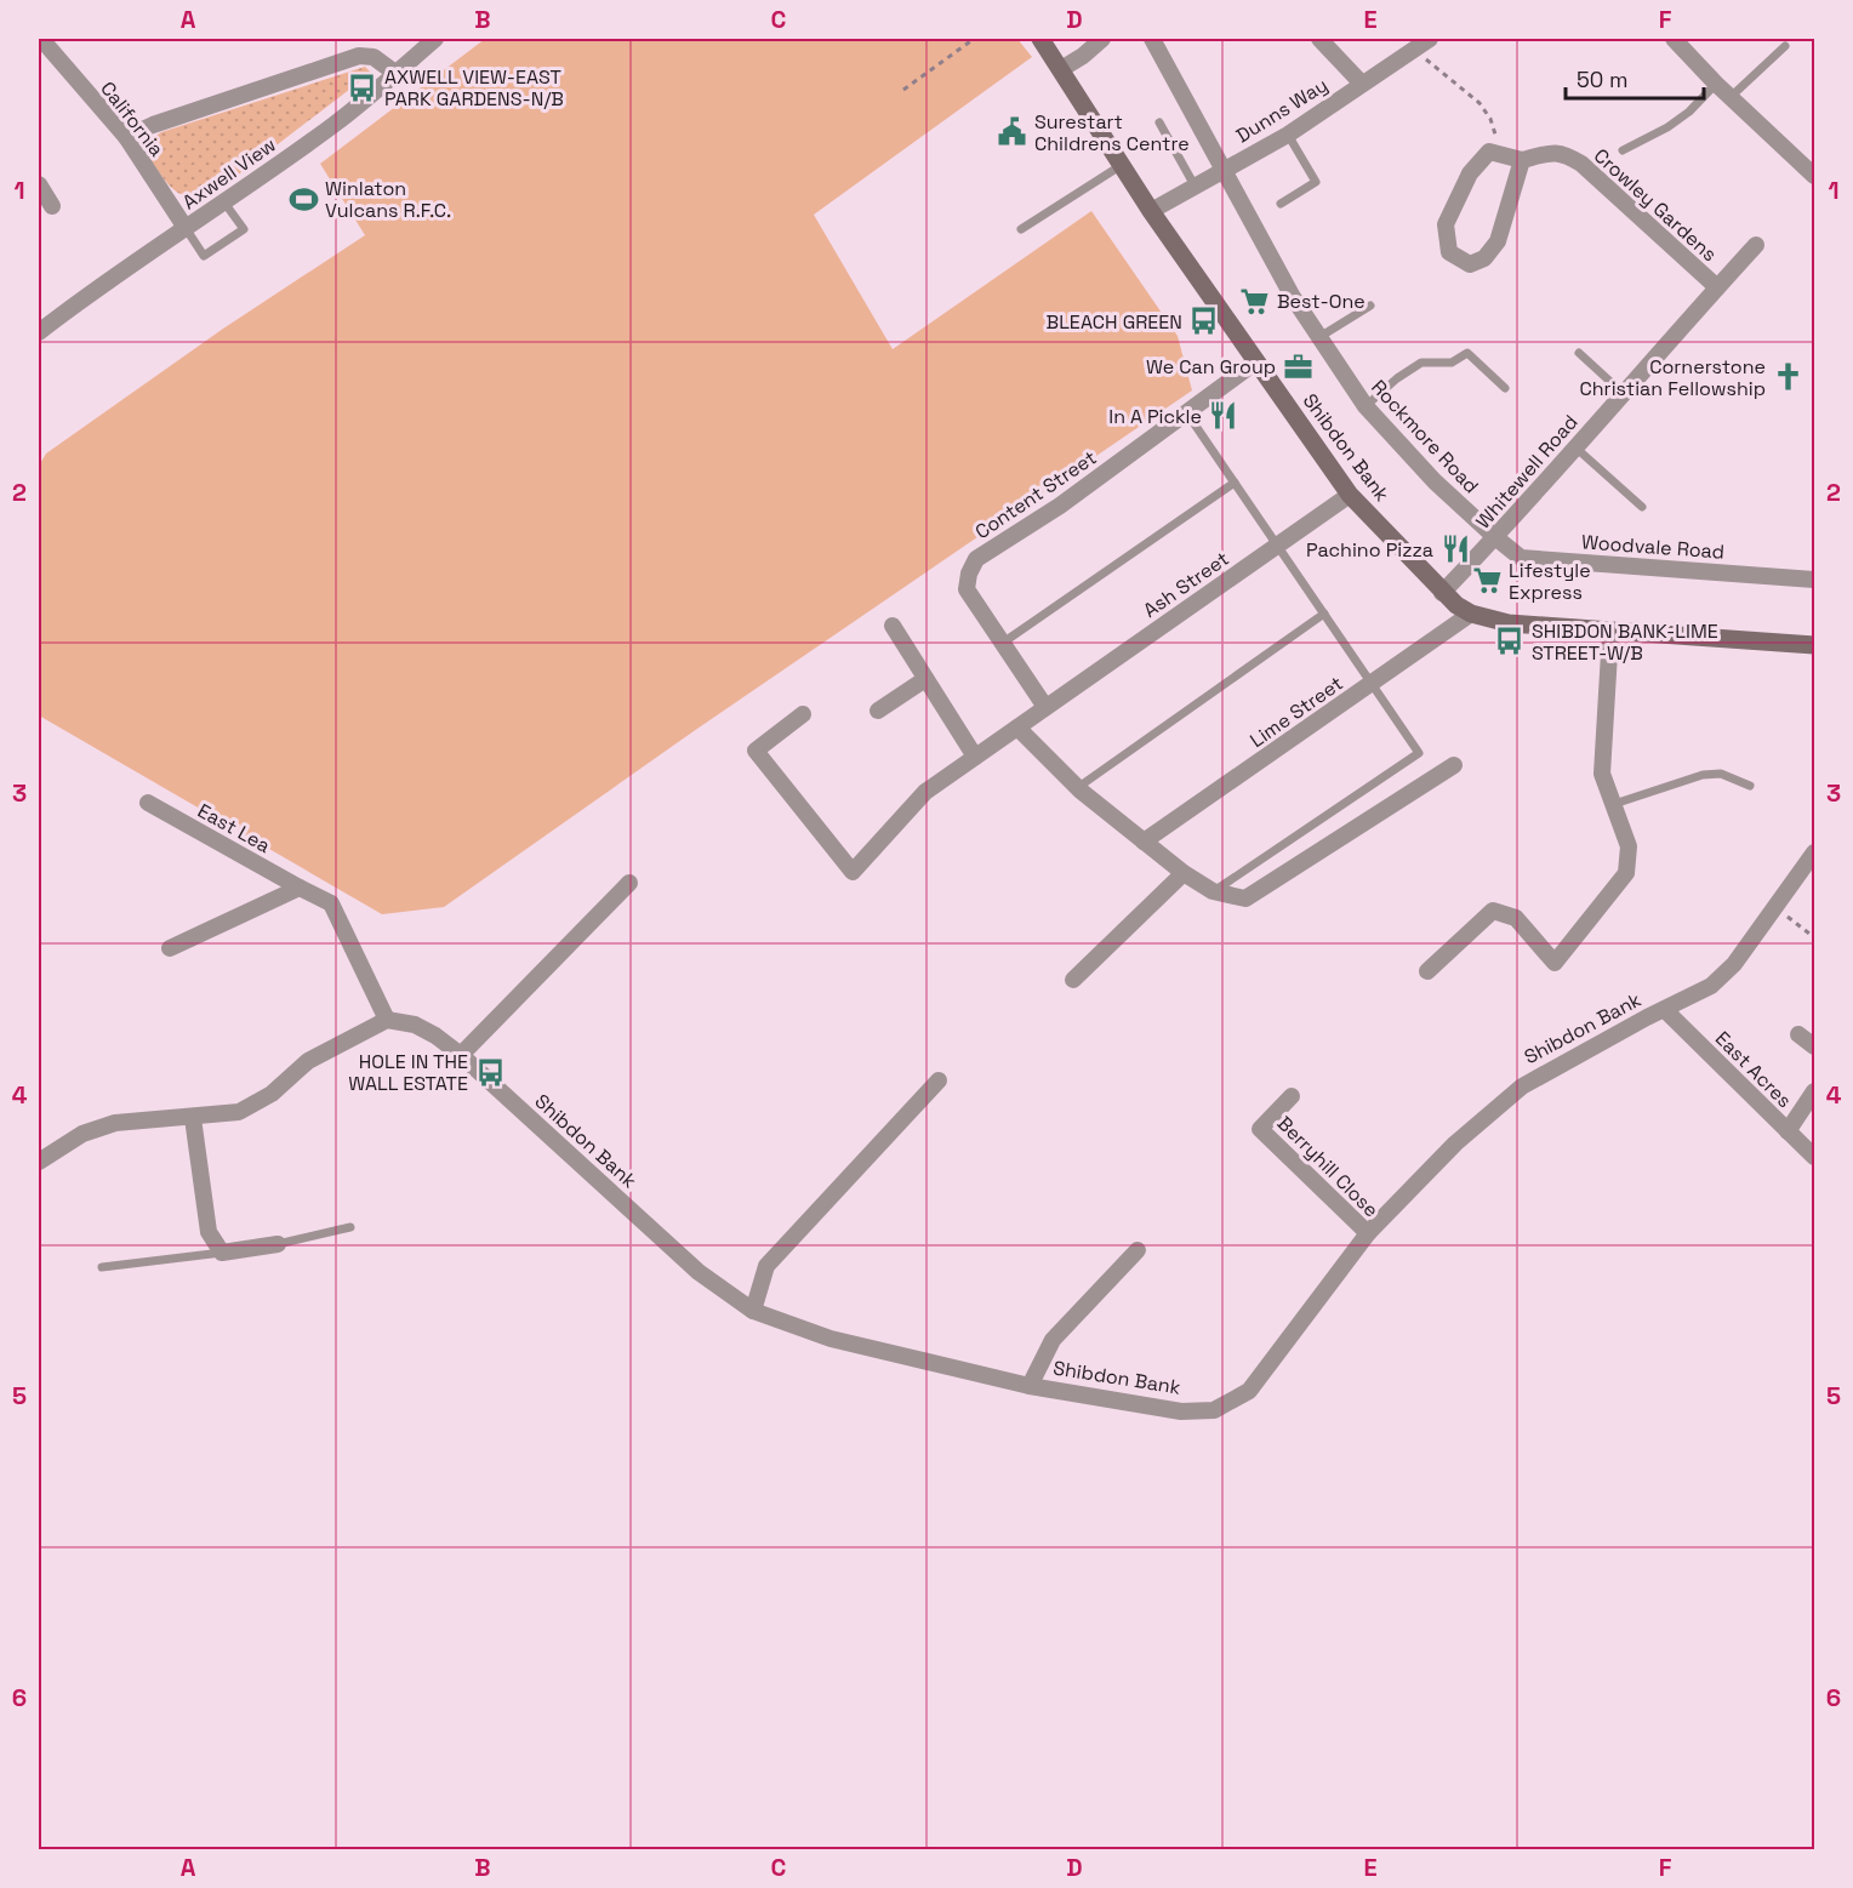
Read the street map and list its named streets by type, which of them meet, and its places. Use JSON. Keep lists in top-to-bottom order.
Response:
{
  "streets": {
    "street": [
      "Dunns Way",
      "California",
      "Axwell View",
      "Crowley Gardens",
      "Rockmore Road",
      "Shibdon Bank",
      "Whitewell Road",
      "Content Street",
      "Woodvale Road",
      "Ash Street",
      "Lime Street",
      "East Lea",
      "East Acres",
      "Berryhill Close"
    ]
  },
  "crossings": [
    ["Dunns Way", "Rockmore Road"],
    ["Dunns Way", "Shibdon Bank"],
    ["California", "Axwell View"],
    ["Crowley Gardens", "Whitewell Road"],
    ["Rockmore Road", "Whitewell Road"],
    ["Rockmore Road", "Woodvale Road"],
    ["Shibdon Bank", "Whitewell Road"],
    ["Shibdon Bank", "Content Street"],
    ["Shibdon Bank", "Ash Street"],
    ["Shibdon Bank", "Lime Street"],
    ["Shibdon Bank", "East Lea"],
    ["Shibdon Bank", "East Acres"],
    ["Shibdon Bank", "Berryhill Close"],
    ["Whitewell Road", "Woodvale Road"],
    ["Content Street", "Ash Street"]
  ],
  "places": {
    "bus stop": [
      "AXWELL VIEW-EAST PARK GARDENS-N/B",
      "BLEACH GREEN",
      "SHIBDON BANK-LIME STREET-W/B",
      "HOLE IN THE WALL ESTATE"
    ],
    "public building": ["Surestart Childrens Centre"],
    "sports": ["Winlaton Vulcans R.F.C."],
    "supermarket": ["Best-One", "Lifestyle Express"],
    "office": ["We Can Group"],
    "church": ["Cornerstone Christian Fellowship"],
    "restaurant": ["In A Pickle", "Pachino Pizza"]
  },
  "scale_bar": "50 m",
  "grid": {
    "columns": [
      "A",
      "B",
      "C",
      "D",
      "E",
      "F"
    ],
    "rows": [
      "1",
      "2",
      "3",
      "4",
      "5",
      "6"
    ]
  }
}
